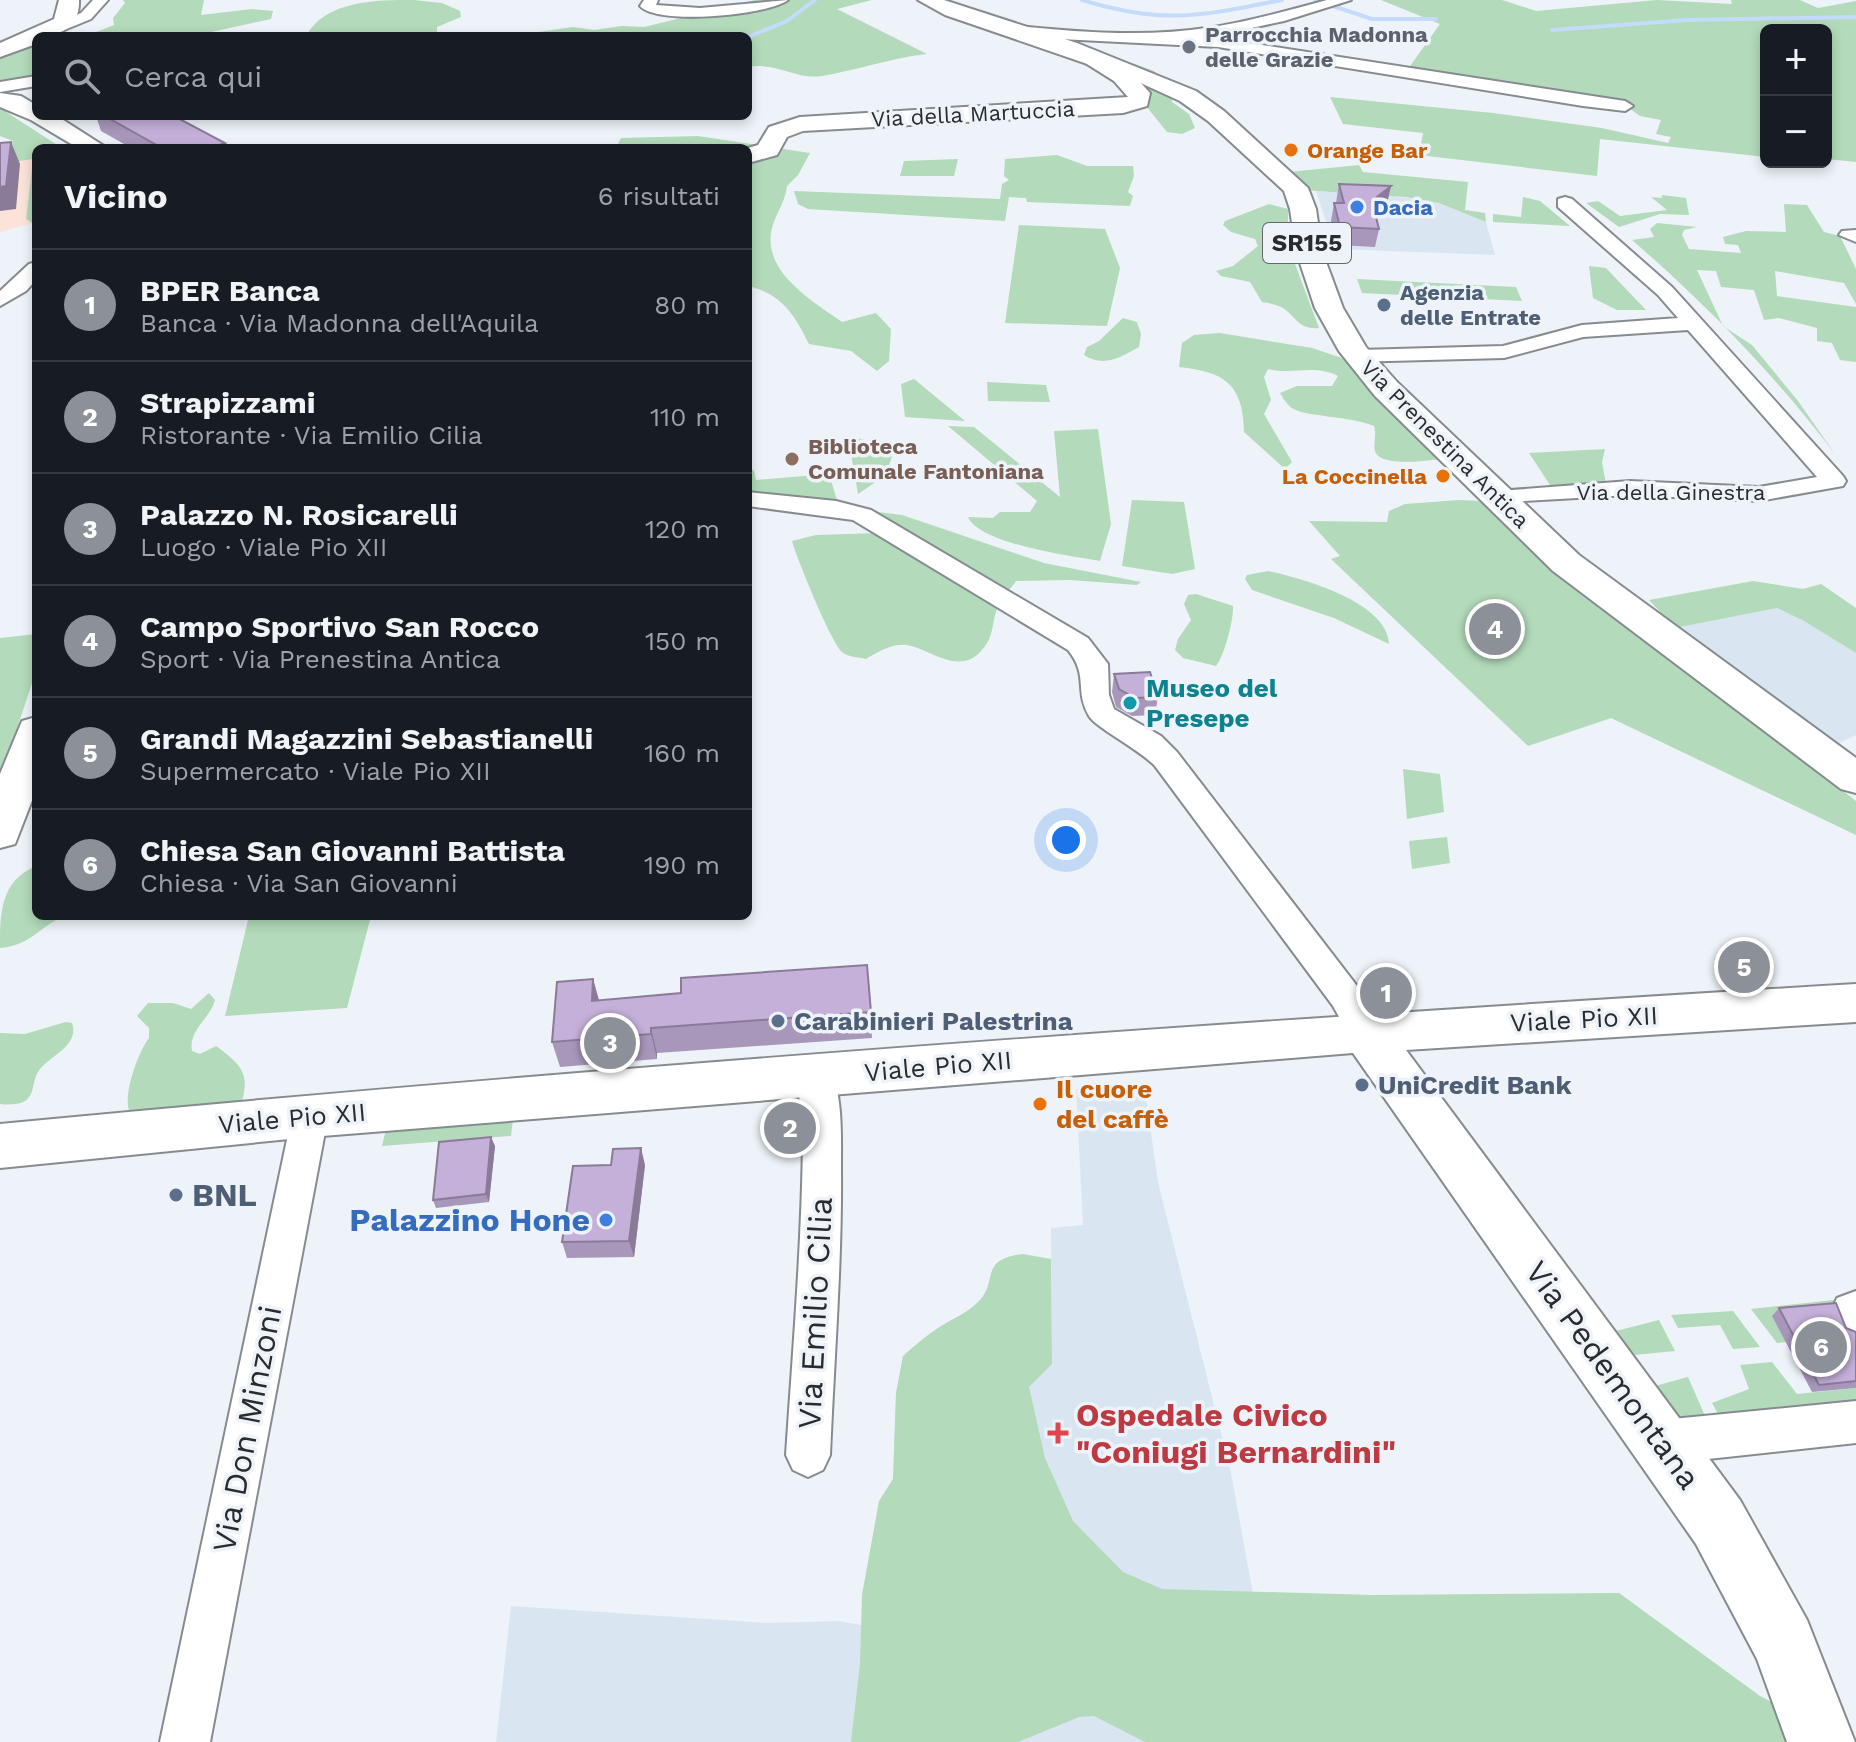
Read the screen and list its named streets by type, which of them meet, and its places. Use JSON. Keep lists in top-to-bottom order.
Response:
{
  "streets": {
    "street": [
      "Via della Martuccia",
      "SR155",
      "Via Prenestina Antica",
      "Via della Ginestra",
      "Viale Pio XII",
      "Via Emilio Cilia",
      "Via Pedemontana",
      "Via Don Minzoni"
    ]
  },
  "crossings": [
    ["Via della Martuccia", "Via Prenestina Antica"],
    ["Via Prenestina Antica", "Via della Ginestra"],
    ["Viale Pio XII", "Via Emilio Cilia"],
    ["Viale Pio XII", "Via Pedemontana"],
    ["Viale Pio XII", "Via Don Minzoni"]
  ],
  "places": {
    "other": [
      "Parrocchia Madonna delle Grazie",
      "Orange Bar",
      "Dacia",
      "Agenzia delle Entrate",
      "Biblioteca Comunale Fantoniana",
      "La Coccinella",
      "Museo del Presepe",
      "Carabinieri Palestrina",
      "UniCredit Bank",
      "Il cuore del caffè",
      "BNL",
      "Palazzino Hone"
    ],
    "health": ["Ospedale Civico \"Coniugi Bernardini\""]
  },
  "page": {
    "map_buttons": ["+", "−"],
    "search": "Cerca qui",
    "heading": ["Vicino", "6 risultati"],
    "list": [
      {
        "mark": "1",
        "name": "BPER Banca",
        "note": "Banca · Via Madonna dell'Aquila",
        "value": "80 m"
      },
      {
        "mark": "2",
        "name": "Strapizzami",
        "note": "Ristorante · Via Emilio Cilia",
        "value": "110 m"
      },
      {
        "mark": "3",
        "name": "Palazzo N. Rosicarelli",
        "note": "Luogo · Viale Pio XII",
        "value": "120 m"
      },
      {
        "mark": "4",
        "name": "Campo Sportivo San Rocco",
        "note": "Sport · Via Prenestina Antica",
        "value": "150 m"
      },
      {
        "mark": "5",
        "name": "Grandi Magazzini Sebastianelli",
        "note": "Supermercato · Viale Pio XII",
        "value": "160 m"
      },
      {
        "mark": "6",
        "name": "Chiesa San Giovanni Battista",
        "note": "Chiesa · Via San Giovanni",
        "value": "190 m"
      }
    ],
    "pins": [
      "4",
      "5",
      "1",
      "3",
      "2",
      "6"
    ]
  }
}
